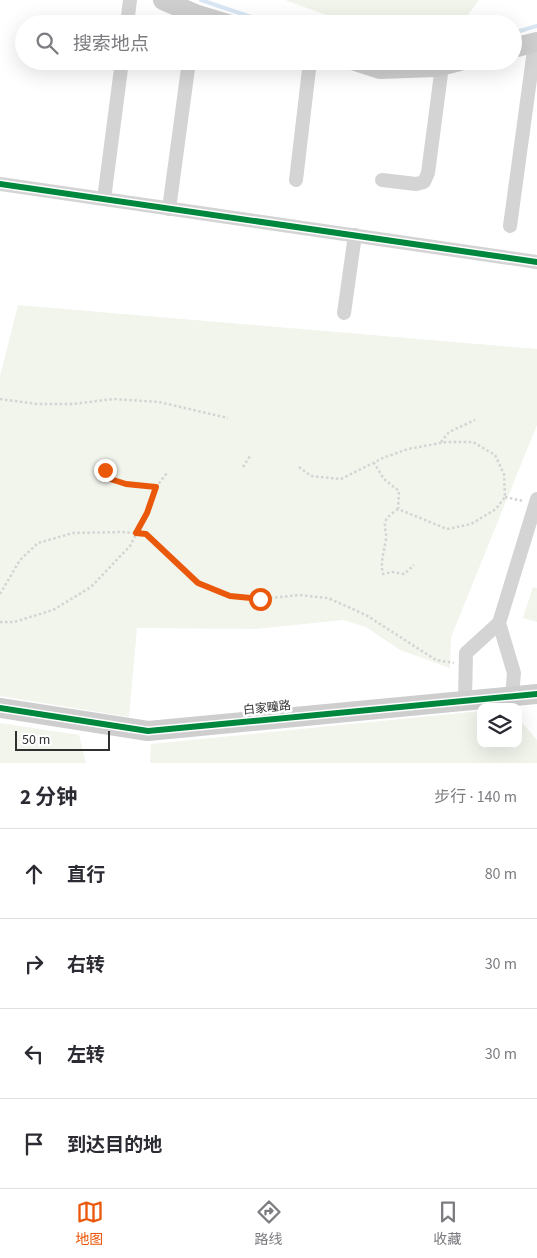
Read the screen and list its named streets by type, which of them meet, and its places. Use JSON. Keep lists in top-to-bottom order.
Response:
{
  "streets": {
    "street": ["白家疃路"]
  },
  "scale_bar": "50 m",
  "page": {
    "search": "搜索地点",
    "scale": "50 m",
    "heading": ["2 分钟", "步行 · 140 m"],
    "list": [
      ["直行", "80 m"],
      ["右转", "30 m"],
      ["左转", "30 m"],
      "到达目的地"
    ],
    "nav": ["地图", "路线", "收藏"]
  }
}
